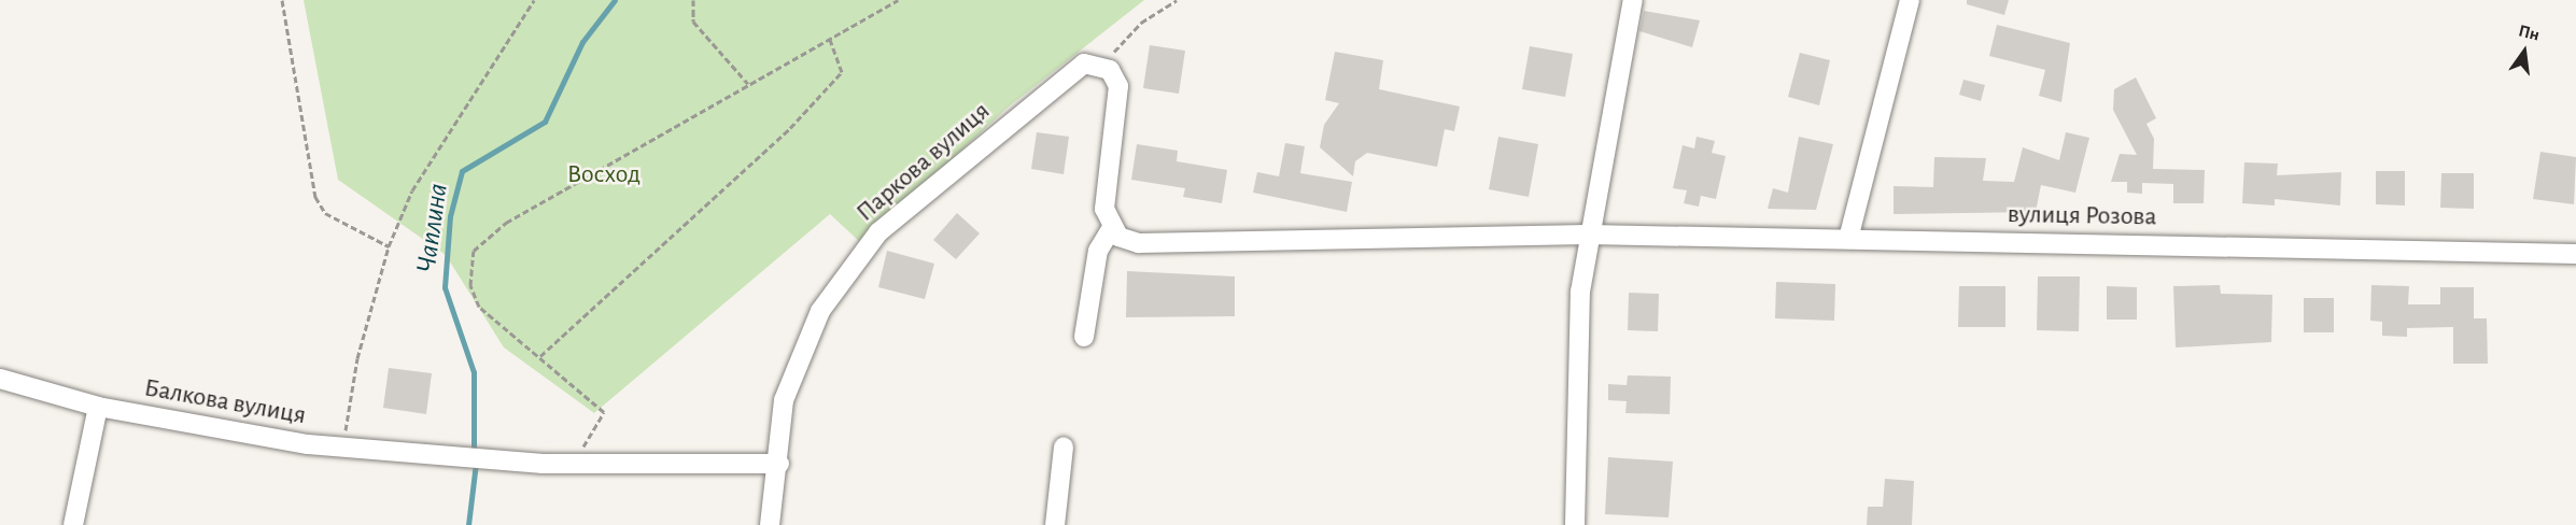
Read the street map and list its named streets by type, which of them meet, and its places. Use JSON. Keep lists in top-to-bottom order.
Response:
{
  "streets": {
    "street": ["Паркова вулиця", "вулиця Розова", "Балкова вулиця"]
  },
  "crossings": [
    ["Паркова вулиця", "Балкова вулиця"]
  ],
  "water": ["Чаплина"],
  "parks": ["Восход"],
  "north": "top"
}
